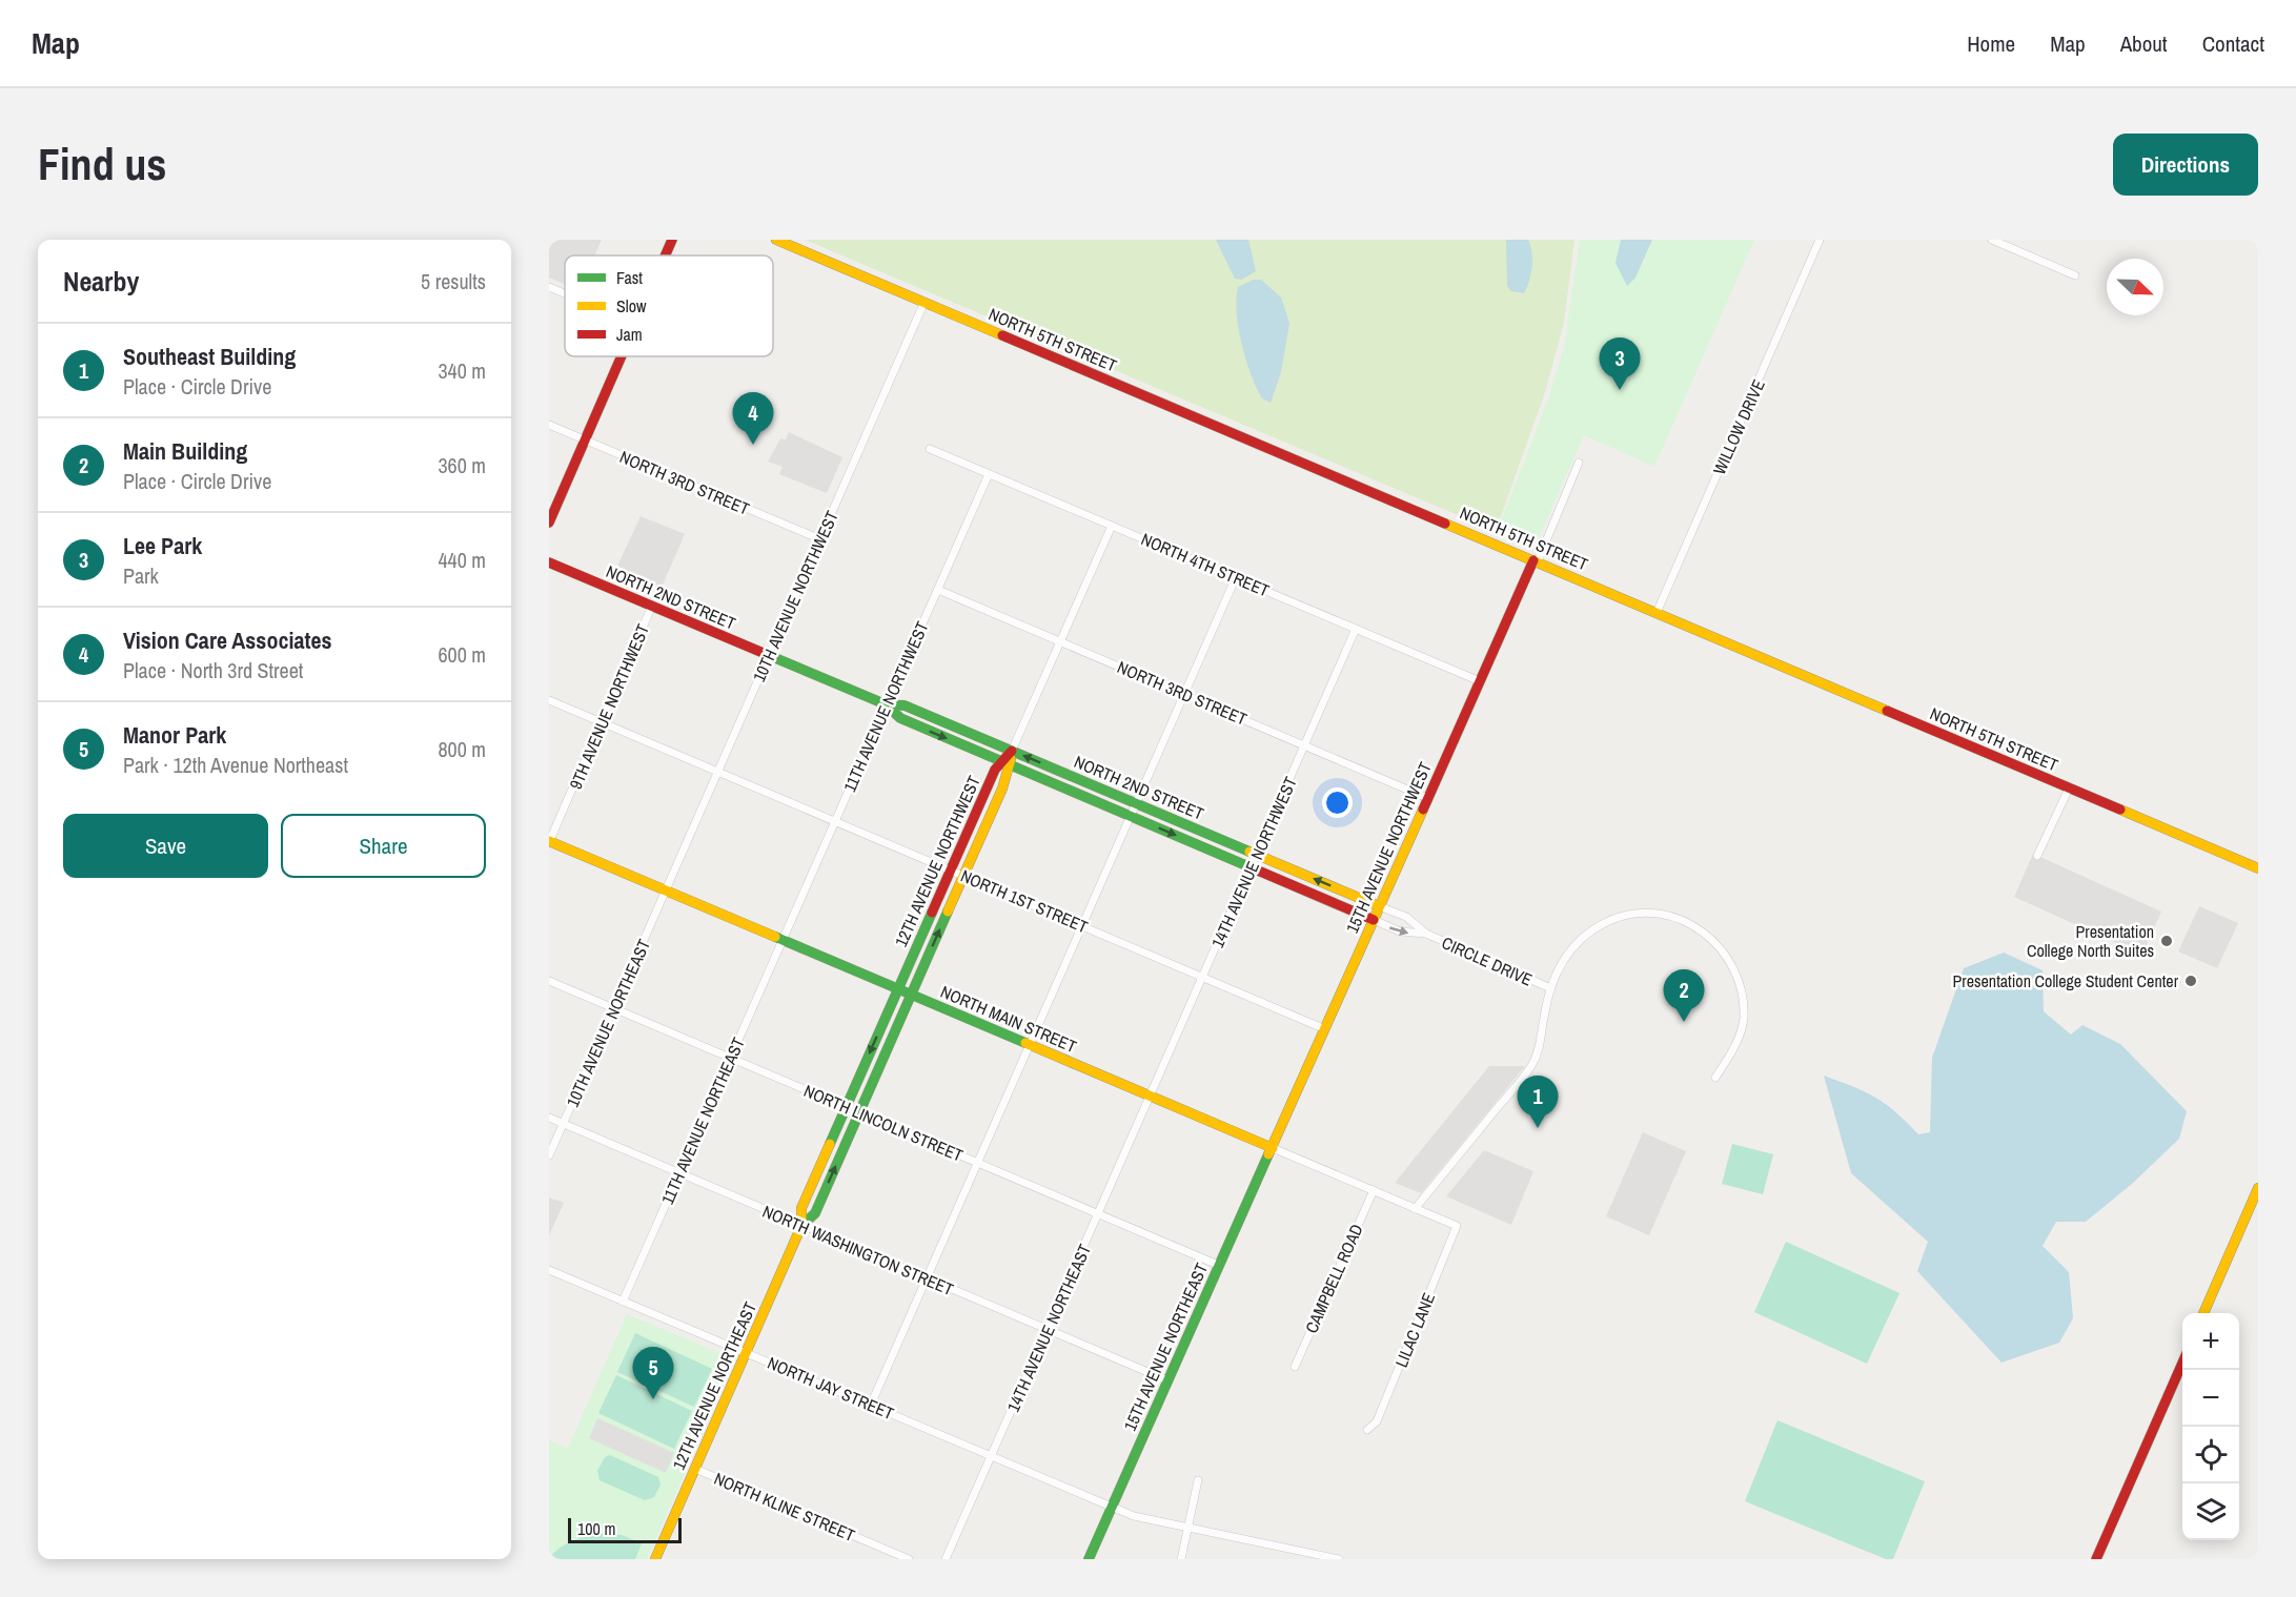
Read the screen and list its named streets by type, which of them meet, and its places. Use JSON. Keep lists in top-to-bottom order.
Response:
{
  "streets": {
    "street": [
      "NORTH 5TH STREET",
      "WILLOW DRIVE",
      "NORTH 3RD STREET",
      "NORTH 4TH STREET",
      "10TH AVENUE NORTHWEST",
      "NORTH 2ND STREET",
      "9TH AVENUE NORTHWEST",
      "11TH AVENUE NORTHWEST",
      "15TH AVENUE NORTHWEST",
      "12TH AVENUE NORTHWEST",
      "14TH AVENUE NORTHWEST",
      "NORTH 1ST STREET",
      "CIRCLE DRIVE",
      "NORTH MAIN STREET",
      "10TH AVENUE NORTHEAST",
      "11TH AVENUE NORTHEAST",
      "NORTH LINCOLN STREET",
      "NORTH WASHINGTON STREET",
      "CAMPBELL ROAD",
      "14TH AVENUE NORTHEAST",
      "LILAC LANE",
      "15TH AVENUE NORTHEAST",
      "12TH AVENUE NORTHEAST",
      "NORTH JAY STREET",
      "NORTH KLINE STREET"
    ]
  },
  "crossings": [
    ["NORTH 5TH STREET", "WILLOW DRIVE"],
    ["NORTH 5TH STREET", "10TH AVENUE NORTHWEST"],
    ["NORTH 5TH STREET", "15TH AVENUE NORTHWEST"],
    ["NORTH 3RD STREET", "10TH AVENUE NORTHWEST"],
    ["NORTH 3RD STREET", "11TH AVENUE NORTHWEST"],
    ["NORTH 3RD STREET", "15TH AVENUE NORTHWEST"],
    ["NORTH 3RD STREET", "12TH AVENUE NORTHWEST"],
    ["NORTH 3RD STREET", "14TH AVENUE NORTHWEST"],
    ["NORTH 4TH STREET", "11TH AVENUE NORTHWEST"],
    ["NORTH 4TH STREET", "15TH AVENUE NORTHWEST"],
    ["NORTH 4TH STREET", "12TH AVENUE NORTHWEST"],
    ["NORTH 4TH STREET", "14TH AVENUE NORTHWEST"],
    ["10TH AVENUE NORTHWEST", "NORTH 2ND STREET"],
    ["10TH AVENUE NORTHWEST", "NORTH 1ST STREET"],
    ["10TH AVENUE NORTHWEST", "NORTH MAIN STREET"],
    ["10TH AVENUE NORTHWEST", "10TH AVENUE NORTHEAST"],
    ["NORTH 2ND STREET", "9TH AVENUE NORTHWEST"],
    ["NORTH 2ND STREET", "11TH AVENUE NORTHWEST"],
    ["NORTH 2ND STREET", "15TH AVENUE NORTHWEST"],
    ["NORTH 2ND STREET", "12TH AVENUE NORTHWEST"],
    ["NORTH 2ND STREET", "14TH AVENUE NORTHWEST"],
    ["NORTH 2ND STREET", "CIRCLE DRIVE"],
    ["9TH AVENUE NORTHWEST", "NORTH 1ST STREET"],
    ["9TH AVENUE NORTHWEST", "NORTH MAIN STREET"],
    ["11TH AVENUE NORTHWEST", "NORTH 1ST STREET"],
    ["11TH AVENUE NORTHWEST", "NORTH MAIN STREET"],
    ["11TH AVENUE NORTHWEST", "11TH AVENUE NORTHEAST"],
    ["15TH AVENUE NORTHWEST", "NORTH 1ST STREET"],
    ["15TH AVENUE NORTHWEST", "CIRCLE DRIVE"],
    ["15TH AVENUE NORTHWEST", "NORTH MAIN STREET"],
    ["15TH AVENUE NORTHWEST", "15TH AVENUE NORTHEAST"],
    ["12TH AVENUE NORTHWEST", "NORTH 1ST STREET"],
    ["12TH AVENUE NORTHWEST", "NORTH MAIN STREET"],
    ["12TH AVENUE NORTHWEST", "12TH AVENUE NORTHEAST"],
    ["14TH AVENUE NORTHWEST", "NORTH 1ST STREET"],
    ["14TH AVENUE NORTHWEST", "NORTH MAIN STREET"],
    ["14TH AVENUE NORTHWEST", "14TH AVENUE NORTHEAST"],
    ["CIRCLE DRIVE", "NORTH MAIN STREET"],
    ["NORTH MAIN STREET", "10TH AVENUE NORTHEAST"],
    ["NORTH MAIN STREET", "11TH AVENUE NORTHEAST"],
    ["NORTH MAIN STREET", "CAMPBELL ROAD"],
    ["NORTH MAIN STREET", "14TH AVENUE NORTHEAST"],
    ["NORTH MAIN STREET", "LILAC LANE"],
    ["NORTH MAIN STREET", "15TH AVENUE NORTHEAST"],
    ["NORTH MAIN STREET", "12TH AVENUE NORTHEAST"],
    ["10TH AVENUE NORTHEAST", "NORTH LINCOLN STREET"],
    ["10TH AVENUE NORTHEAST", "NORTH WASHINGTON STREET"],
    ["11TH AVENUE NORTHEAST", "NORTH LINCOLN STREET"],
    ["11TH AVENUE NORTHEAST", "NORTH WASHINGTON STREET"],
    ["11TH AVENUE NORTHEAST", "NORTH JAY STREET"],
    ["NORTH LINCOLN STREET", "14TH AVENUE NORTHEAST"],
    ["NORTH LINCOLN STREET", "15TH AVENUE NORTHEAST"],
    ["NORTH LINCOLN STREET", "12TH AVENUE NORTHEAST"],
    ["NORTH WASHINGTON STREET", "14TH AVENUE NORTHEAST"],
    ["NORTH WASHINGTON STREET", "15TH AVENUE NORTHEAST"],
    ["NORTH WASHINGTON STREET", "12TH AVENUE NORTHEAST"],
    ["14TH AVENUE NORTHEAST", "NORTH JAY STREET"],
    ["15TH AVENUE NORTHEAST", "NORTH JAY STREET"],
    ["12TH AVENUE NORTHEAST", "NORTH JAY STREET"],
    ["12TH AVENUE NORTHEAST", "NORTH KLINE STREET"]
  ],
  "places": ["Presentation College North Suites", "Presentation College Student Center"],
  "legend": ["Fast", "Slow", "Jam"],
  "scale_bar": "100 m",
  "north": "bottom right",
  "page": {
    "header": "Map",
    "nav": [
      "Home",
      "Map",
      "About",
      "Contact"
    ],
    "buttons": [
      "Directions",
      ["Save", "Share"]
    ],
    "title": "Find us",
    "heading": ["Nearby", "5 results"],
    "list": [
      {
        "mark": "1",
        "name": "Southeast Building",
        "note": "Place · Circle Drive",
        "value": "340 m"
      },
      {
        "mark": "2",
        "name": "Main Building",
        "note": "Place · Circle Drive",
        "value": "360 m"
      },
      {
        "mark": "3",
        "name": "Lee Park",
        "note": "Park",
        "value": "440 m"
      },
      {
        "mark": "4",
        "name": "Vision Care Associates",
        "note": "Place · North 3rd Street",
        "value": "600 m"
      },
      {
        "mark": "5",
        "name": "Manor Park",
        "note": "Park · 12th Avenue Northeast",
        "value": "800 m"
      }
    ],
    "pins": [
      "3",
      "4",
      "2",
      "1",
      "5"
    ],
    "map_buttons": ["+", "−"],
    "scale": "100 m"
  }
}
